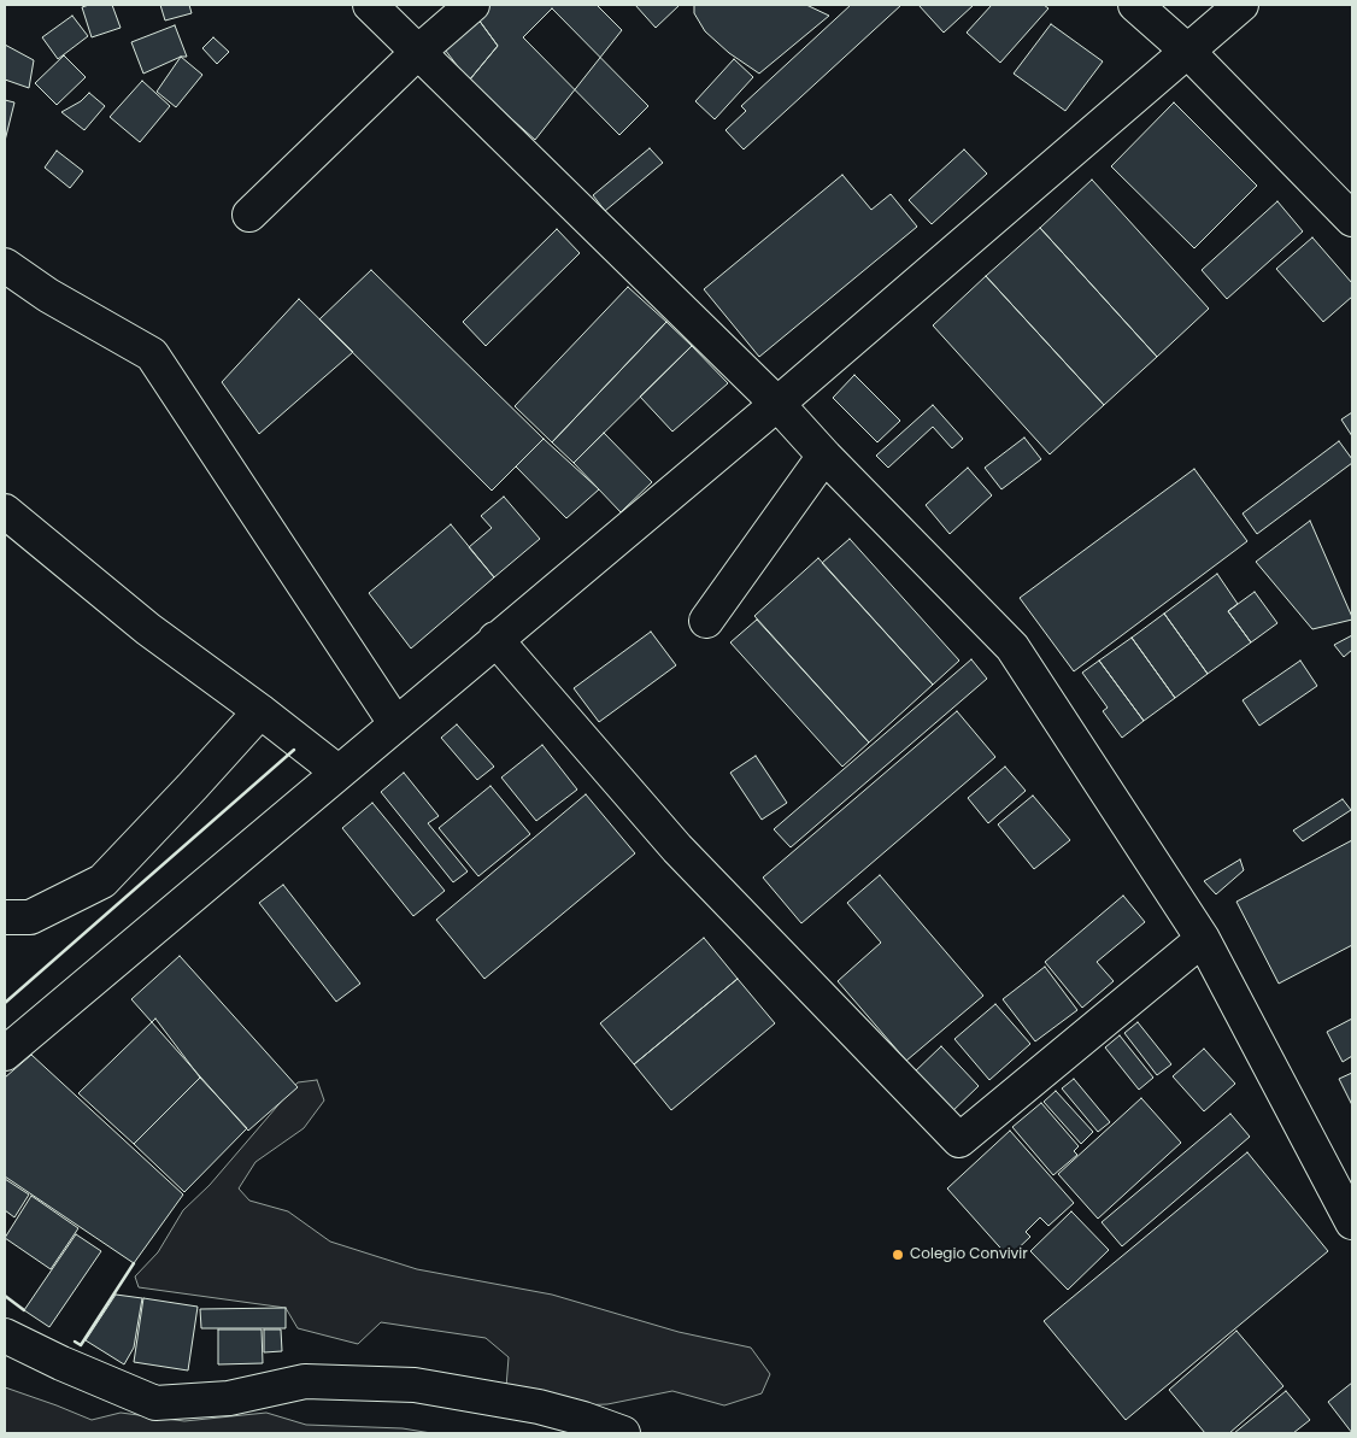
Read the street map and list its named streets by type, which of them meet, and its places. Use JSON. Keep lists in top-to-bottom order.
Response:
{
  "places": ["Colegio Convivir"]
}
